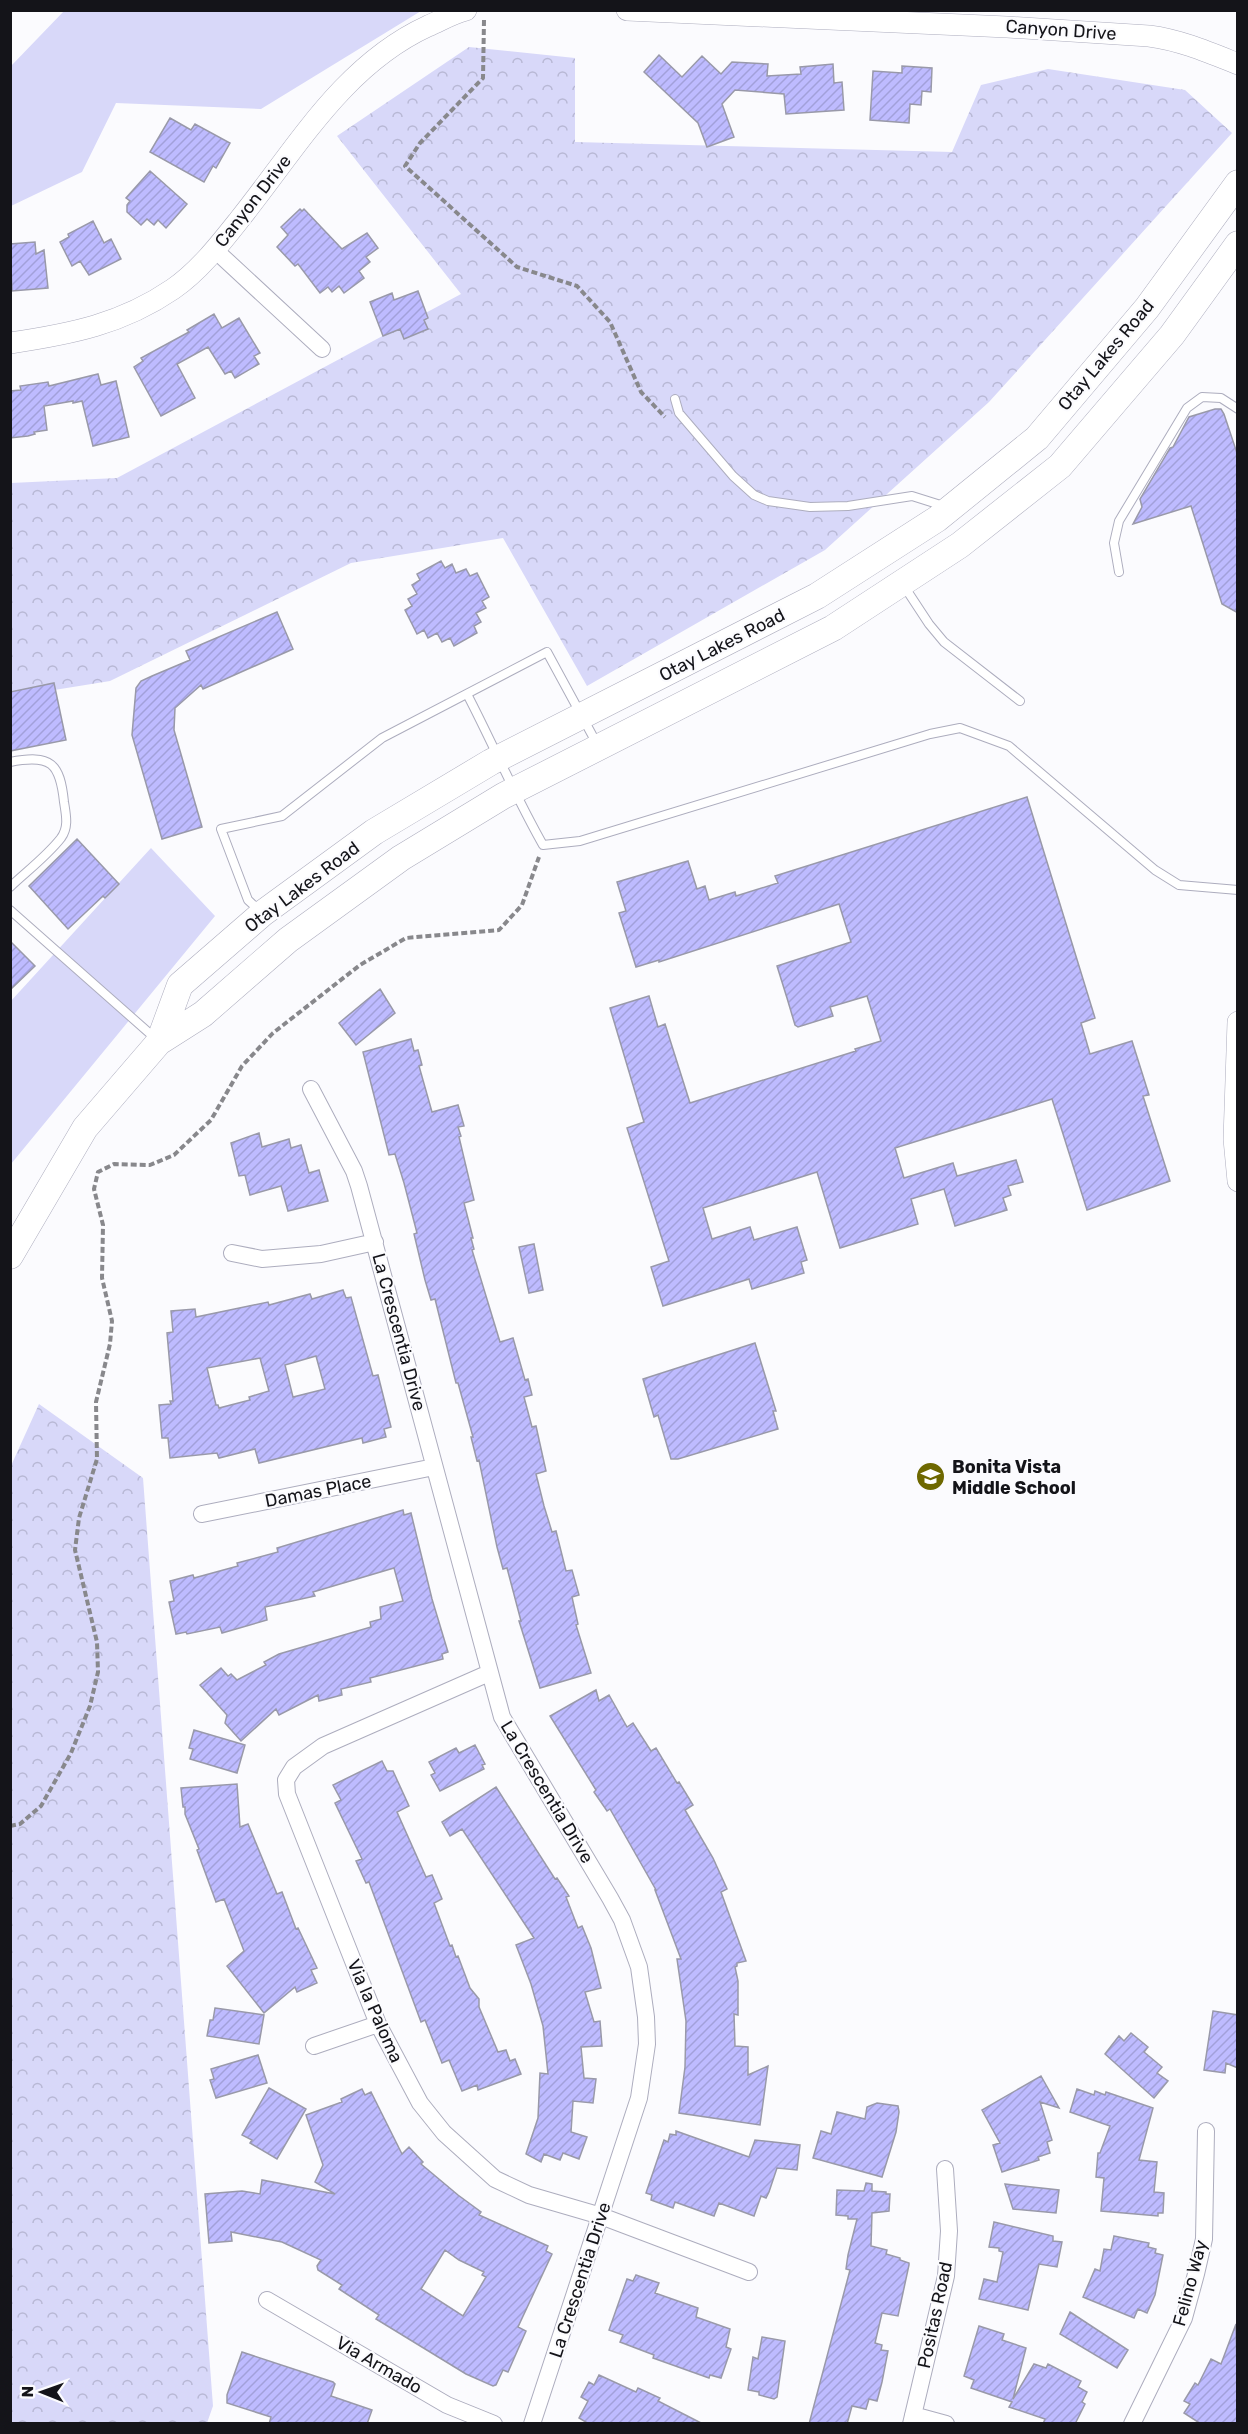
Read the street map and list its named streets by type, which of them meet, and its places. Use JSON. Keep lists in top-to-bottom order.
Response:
{
  "streets": {
    "main road": ["Otay Lakes Road"],
    "street": [
      "Canyon Drive",
      "La Crescentia Drive",
      "Damas Place",
      "Via la Paloma",
      "Felino Way",
      "Positas Road",
      "Via Armado"
    ]
  },
  "crossings": [
    ["La Crescentia Drive", "Damas Place"],
    ["La Crescentia Drive", "Via la Paloma"]
  ],
  "places": {
    "school or university": ["Bonita Vista Middle School"]
  },
  "north": "left"
}
